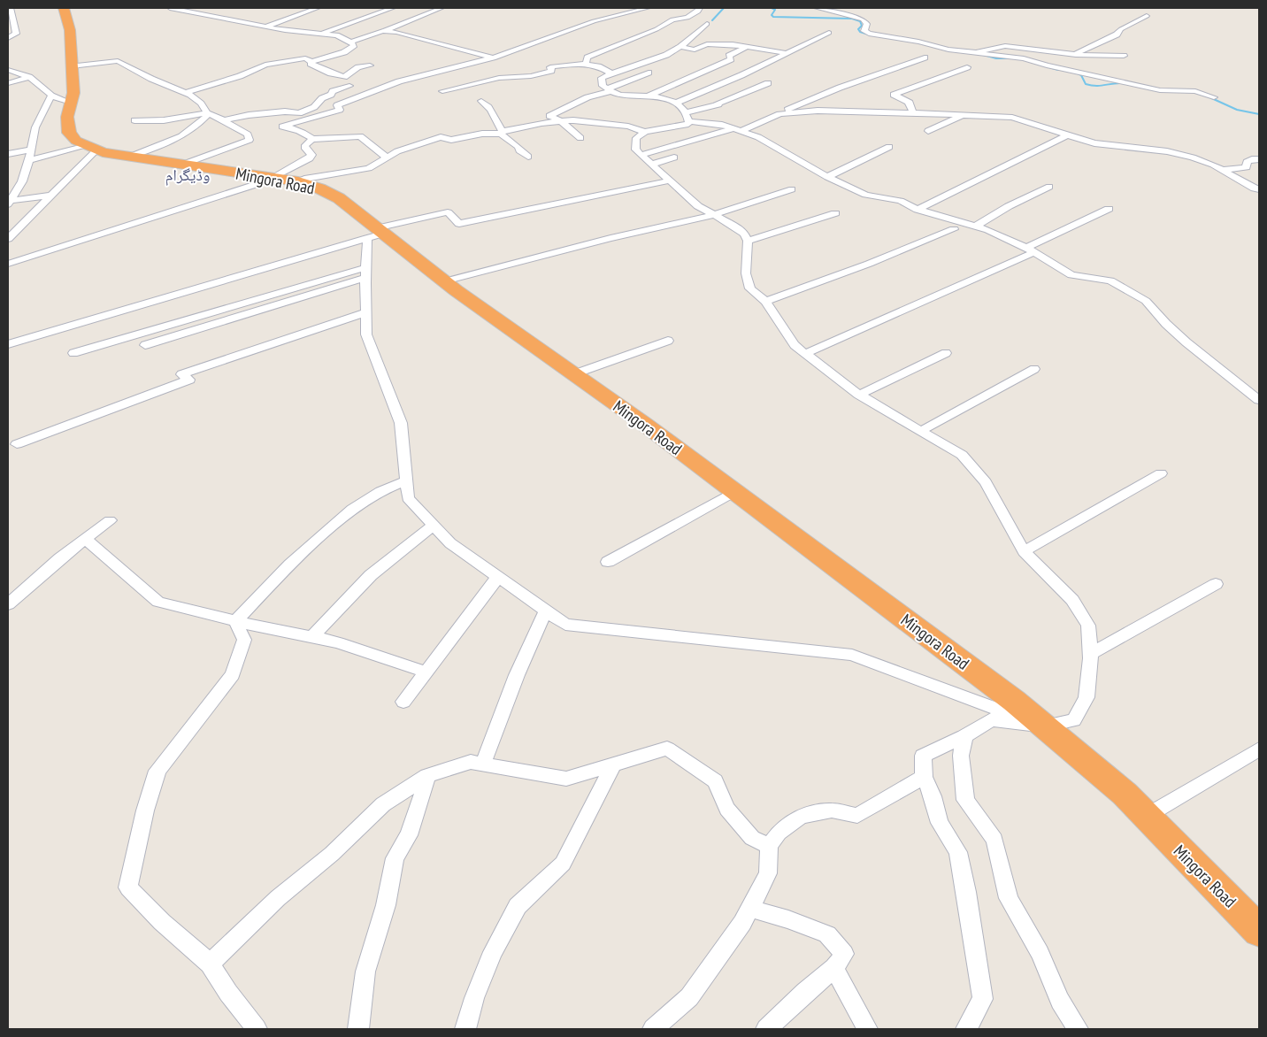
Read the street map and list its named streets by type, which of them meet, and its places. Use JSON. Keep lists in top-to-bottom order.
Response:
{
  "streets": {
    "highway": ["Mingora Road"]
  },
  "districts": ["وڈیگرام"]
}
